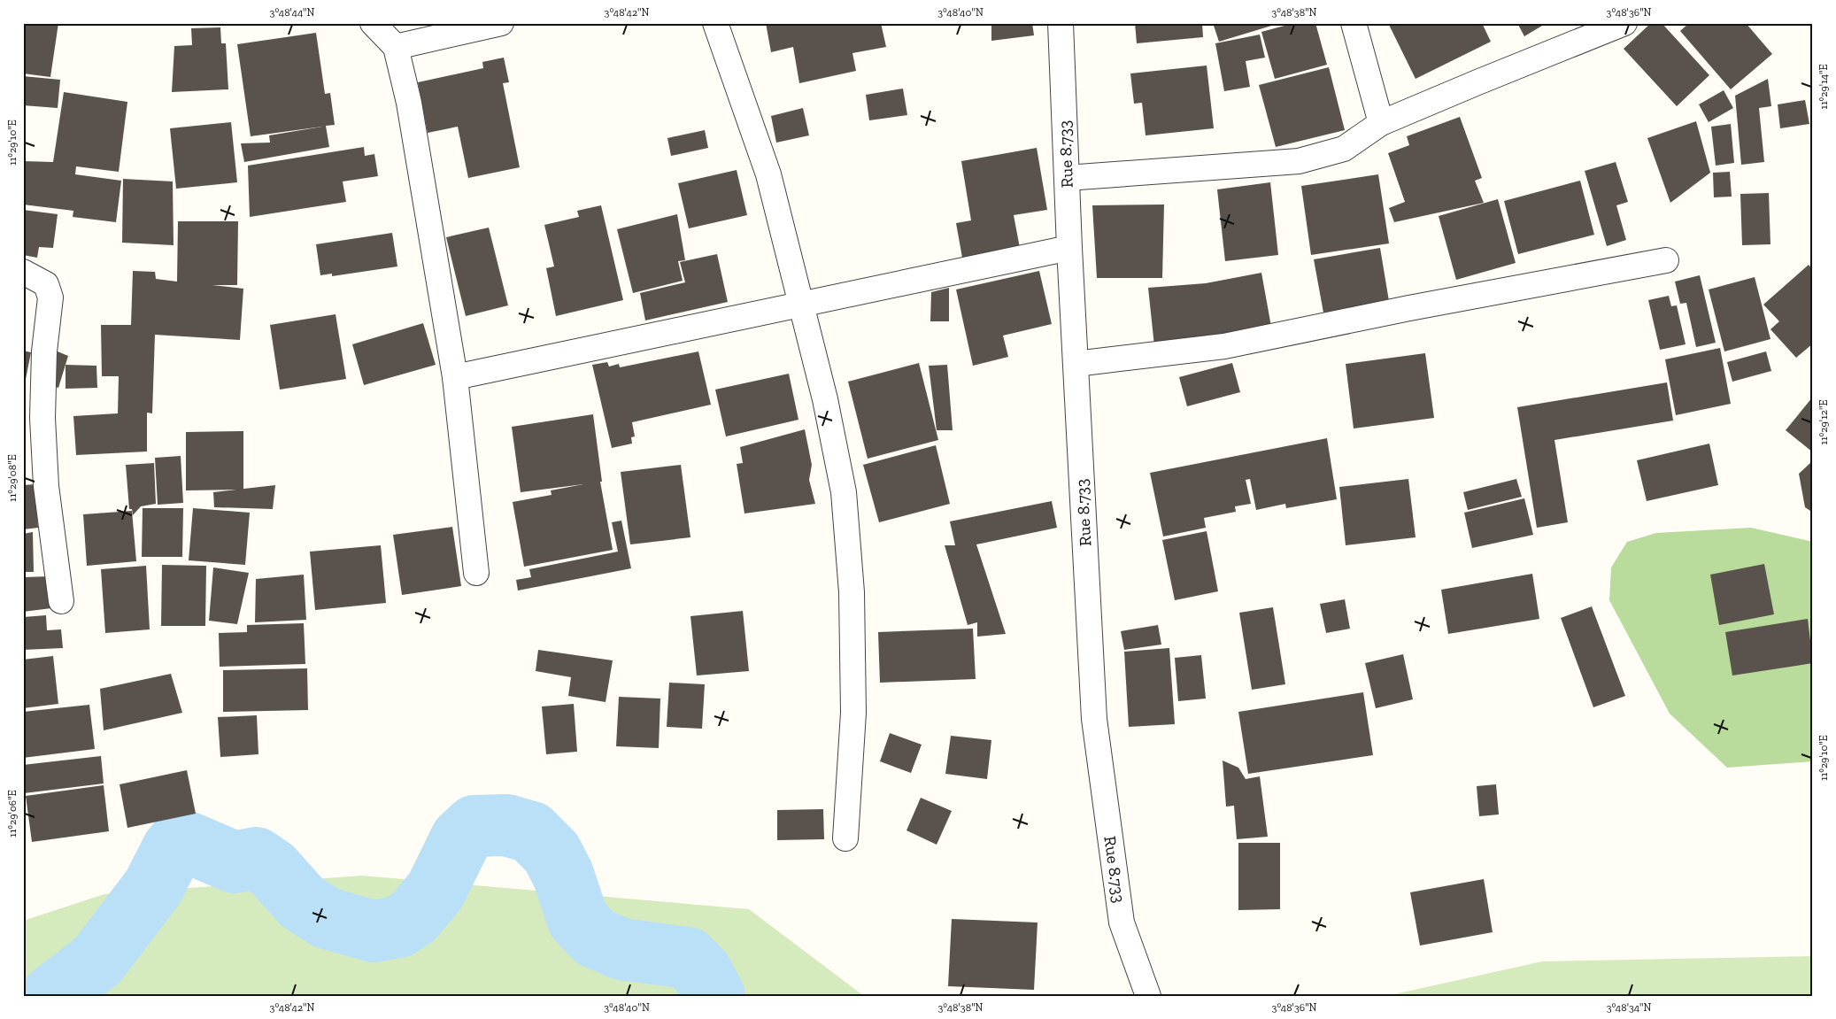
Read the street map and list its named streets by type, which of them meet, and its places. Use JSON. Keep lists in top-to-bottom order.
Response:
{
  "streets": {
    "street": ["Rue 8.733"]
  },
  "coordinates": [
    "3°48'44\"N",
    "3°48'42\"N",
    "3°48'40\"N",
    "3°48'38\"N",
    "3°48'36\"N",
    "11°29'14\"E",
    "11°29'10\"E",
    "11°29'12\"E",
    "11°29'08\"E",
    "11°29'06\"E",
    "3°48'34\"N"
  ]
}
